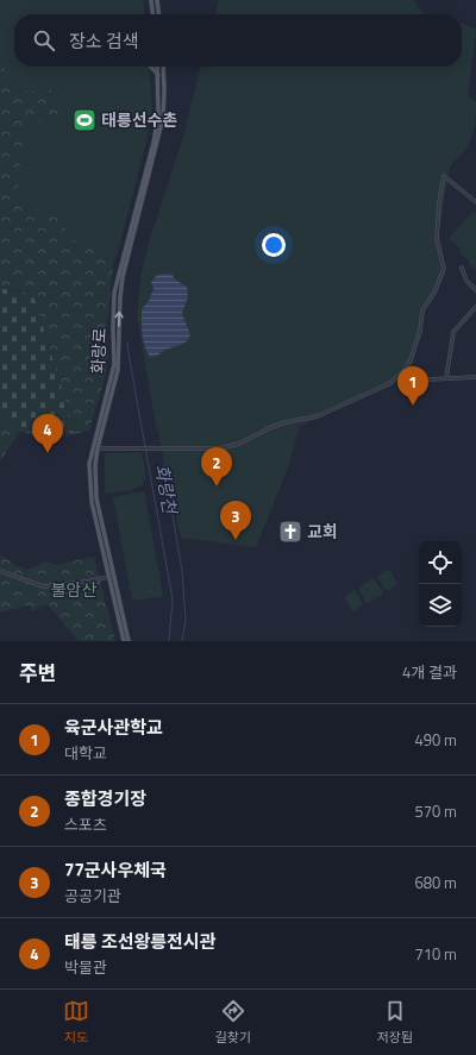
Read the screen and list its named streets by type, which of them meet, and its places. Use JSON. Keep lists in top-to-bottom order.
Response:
{
  "streets": {
    "main road": ["화랑로"]
  },
  "water": ["화랑천"],
  "parks": ["불암산"],
  "places": {
    "sports": ["태릉선수촌"],
    "church": ["교회"]
  },
  "page": {
    "search": "장소 검색",
    "pins": [
      "1",
      "4",
      "2",
      "3"
    ],
    "heading": ["주변", "4개 결과"],
    "list": [
      {
        "mark": "1",
        "name": "육군사관학교",
        "note": "대학교",
        "value": "490 m"
      },
      {
        "mark": "2",
        "name": "종합경기장",
        "note": "스포츠",
        "value": "570 m"
      },
      {
        "mark": "3",
        "name": "77군사우체국",
        "note": "공공기관",
        "value": "680 m"
      },
      {
        "mark": "4",
        "name": "태릉 조선왕릉전시관",
        "note": "박물관",
        "value": "710 m"
      }
    ],
    "nav": ["지도", "길찾기", "저장됨"]
  }
}
